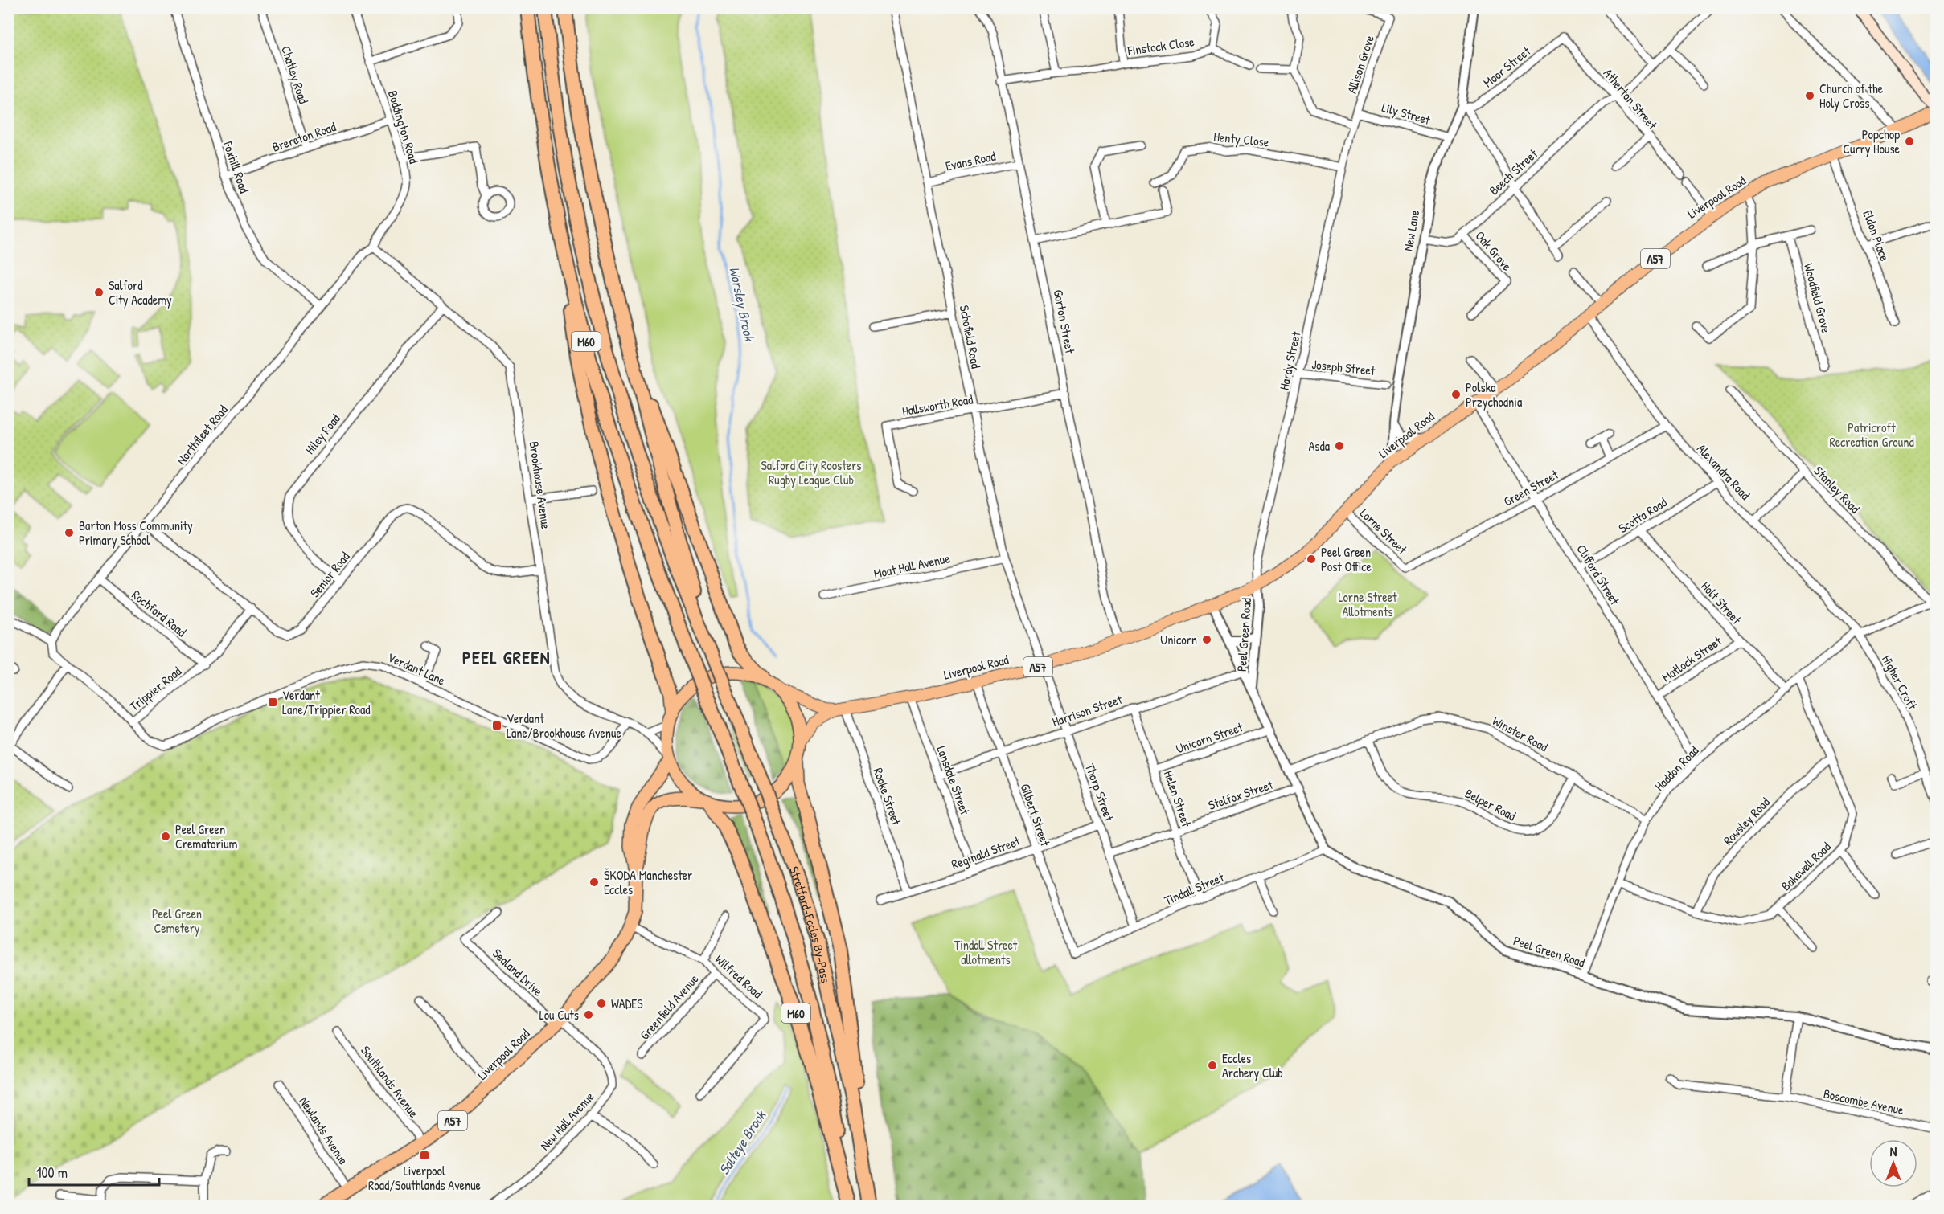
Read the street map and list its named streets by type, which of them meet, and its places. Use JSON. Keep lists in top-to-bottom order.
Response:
{
  "streets": {
    "highway": [
      "Liverpool Road",
      "A57",
      "M60",
      "Stretford-Eccles By-Pass"
    ],
    "street": [
      "Finstock Close",
      "Allison Grove",
      "Moor Street",
      "Chatley Road",
      "Atherton Street",
      "Lily Street",
      "Boddington Road",
      "Brereton Road",
      "Henty Close",
      "Evans Road",
      "Foxhill Road",
      "Beech Street",
      "New Lane",
      "Eldon Place",
      "Oak Grove",
      "Woodfield Grove",
      "Gorton Street",
      "Schofield Road",
      "Hardy Street",
      "Joseph Street",
      "Hallsworth Road",
      "Hiley Road",
      "Northfleet Road",
      "Alexandra Road",
      "Brookhouse Avenue",
      "Green Street",
      "Stanley Road",
      "Scotta Road",
      "Lorne Street",
      "Moat Hall Avenue",
      "Senior Road",
      "Clifford Street",
      "Holt Street",
      "Rochford Road",
      "Peel Green Road",
      "Matlock Street",
      "Verdant Lane",
      "Higher Croft",
      "Trippier Road",
      "Harrison Street",
      "Winster Road",
      "Unicorn Street",
      "Haddon Road",
      "Lansdale Street",
      "Thorp Street",
      "Stelfox Street",
      "Rooke Street",
      "Helen Street",
      "Belper Road",
      "Gilbert Street",
      "Rowsley Road",
      "Reginald Street",
      "Bakewell Road",
      "Tindall Street",
      "Sealand Drive",
      "Wilfred Road",
      "Greenfield Avenue",
      "Southlands Avenue",
      "Boscombe Avenue",
      "New Hall Avenue",
      "Newlands Avenue"
    ]
  },
  "crossings": [
    ["Allison Grove", "Lily Street"],
    ["Moor Street", "Atherton Street"],
    ["Moor Street", "New Lane"],
    ["Chatley Road", "Brereton Road"],
    ["Atherton Street", "Beech Street"],
    ["Lily Street", "New Lane"],
    ["Boddington Road", "Brereton Road"],
    ["Boddington Road", "Northfleet Road"],
    ["Boddington Road", "Brookhouse Avenue"],
    ["Brereton Road", "Foxhill Road"],
    ["Henty Close", "Hardy Street"],
    ["Evans Road", "Gorton Street"],
    ["Evans Road", "Schofield Road"],
    ["Foxhill Road", "Northfleet Road"],
    ["Beech Street", "New Lane"],
    ["Beech Street", "Oak Grove"],
    ["Liverpool Road", "New Lane"],
    ["Liverpool Road", "Eldon Place"],
    ["Liverpool Road", "A57"],
    ["Liverpool Road", "Gorton Street"],
    ["Liverpool Road", "Schofield Road"],
    ["Liverpool Road", "Hardy Street"],
    ["Liverpool Road", "Alexandra Road"],
    ["Liverpool Road", "Brookhouse Avenue"],
    ["Liverpool Road", "Lorne Street"],
    ["Liverpool Road", "Clifford Street"],
    ["Liverpool Road", "Peel Green Road"],
    ["Liverpool Road", "Lansdale Street"],
    ["Liverpool Road", "Thorp Street"],
    ["Liverpool Road", "Rooke Street"],
    ["Liverpool Road", "Gilbert Street"],
    ["Liverpool Road", "Sealand Drive"],
    ["Liverpool Road", "Wilfred Road"],
    ["Liverpool Road", "Southlands Avenue"],
    ["Liverpool Road", "New Hall Avenue"],
    ["Liverpool Road", "Newlands Avenue"],
    ["A57", "Brookhouse Avenue"],
    ["Gorton Street", "Hallsworth Road"],
    ["Schofield Road", "Hallsworth Road"],
    ["Schofield Road", "Moat Hall Avenue"],
    ["Schofield Road", "Thorp Street"],
    ["M60", "Stretford-Eccles By-Pass"],
    ["Hardy Street", "Joseph Street"],
    ["Hardy Street", "Peel Green Road"],
    ["Hiley Road", "Brookhouse Avenue"],
    ["Hiley Road", "Senior Road"],
    ["Northfleet Road", "Brookhouse Avenue"],
    ["Northfleet Road", "Senior Road"],
    ["Northfleet Road", "Rochford Road"],
    ["Northfleet Road", "Trippier Road"],
    ["Alexandra Road", "Green Street"],
    ["Alexandra Road", "Scotta Road"],
    ["Alexandra Road", "Higher Croft"],
    ["Alexandra Road", "Haddon Road"],
    ["Brookhouse Avenue", "Senior Road"],
    ["Brookhouse Avenue", "Verdant Lane"],
    ["Green Street", "Lorne Street"],
    ["Green Street", "Clifford Street"],
    ["Stanley Road", "Haddon Road"],
    ["Scotta Road", "Clifford Street"],
    ["Scotta Road", "Holt Street"],
    ["Senior Road", "Trippier Road"],
    ["Clifford Street", "Matlock Street"],
    ["Clifford Street", "Haddon Road"],
    ["Holt Street", "Matlock Street"],
    ["Holt Street", "Haddon Road"],
    ["Rochford Road", "Trippier Road"],
    ["Peel Green Road", "Harrison Street"],
    ["Peel Green Road", "Winster Road"],
    ["Peel Green Road", "Unicorn Street"],
    ["Peel Green Road", "Haddon Road"],
    ["Peel Green Road", "Stelfox Street"],
    ["Peel Green Road", "Tindall Street"],
    ["Verdant Lane", "Trippier Road"],
    ["Higher Croft", "Haddon Road"],
    ["Harrison Street", "Lansdale Street"],
    ["Harrison Street", "Thorp Street"],
    ["Harrison Street", "Helen Street"],
    ["Harrison Street", "Gilbert Street"],
    ["Winster Road", "Haddon Road"],
    ["Winster Road", "Belper Road"],
    ["Unicorn Street", "Helen Street"],
    ["Haddon Road", "Bakewell Road"],
    ["Lansdale Street", "Reginald Street"],
    ["Thorp Street", "Stelfox Street"],
    ["Thorp Street", "Reginald Street"],
    ["Thorp Street", "Tindall Street"],
    ["Stelfox Street", "Helen Street"],
    ["Rooke Street", "Reginald Street"],
    ["Helen Street", "Tindall Street"],
    ["Gilbert Street", "Reginald Street"],
    ["Gilbert Street", "Tindall Street"],
    ["Rowsley Road", "Bakewell Road"],
    ["Sealand Drive", "New Hall Avenue"],
    ["Wilfred Road", "Greenfield Avenue"]
  ],
  "districts": ["PEEL GREEN"],
  "water": ["Worsley Brook", "Salteye Brook"],
  "parks": [
    "Patricroft Recreation Ground",
    "Salford City Roosters Rugby League Club",
    "Lorne Street Allotments",
    "Peel Green Cemetery",
    "Tindall Street allotments"
  ],
  "places": {
    "other": [
      "Church of the Holy Cross",
      "Popchop Curry House",
      "Salford City Academy",
      "Polska Przychodnia",
      "Asda",
      "Barton Moss Community Primary School",
      "Peel Green Post Office",
      "Unicorn",
      "Peel Green Crematorium",
      "ŠKODA Manchester Eccles",
      "WADES",
      "Lou Cuts",
      "Eccles Archery Club"
    ],
    "transit": ["Verdant Lane/Trippier Road", "Verdant Lane/Brookhouse Avenue", "Liverpool Road/Southlands Avenue"]
  },
  "scale_bar": "100 m",
  "north": "top"
}
